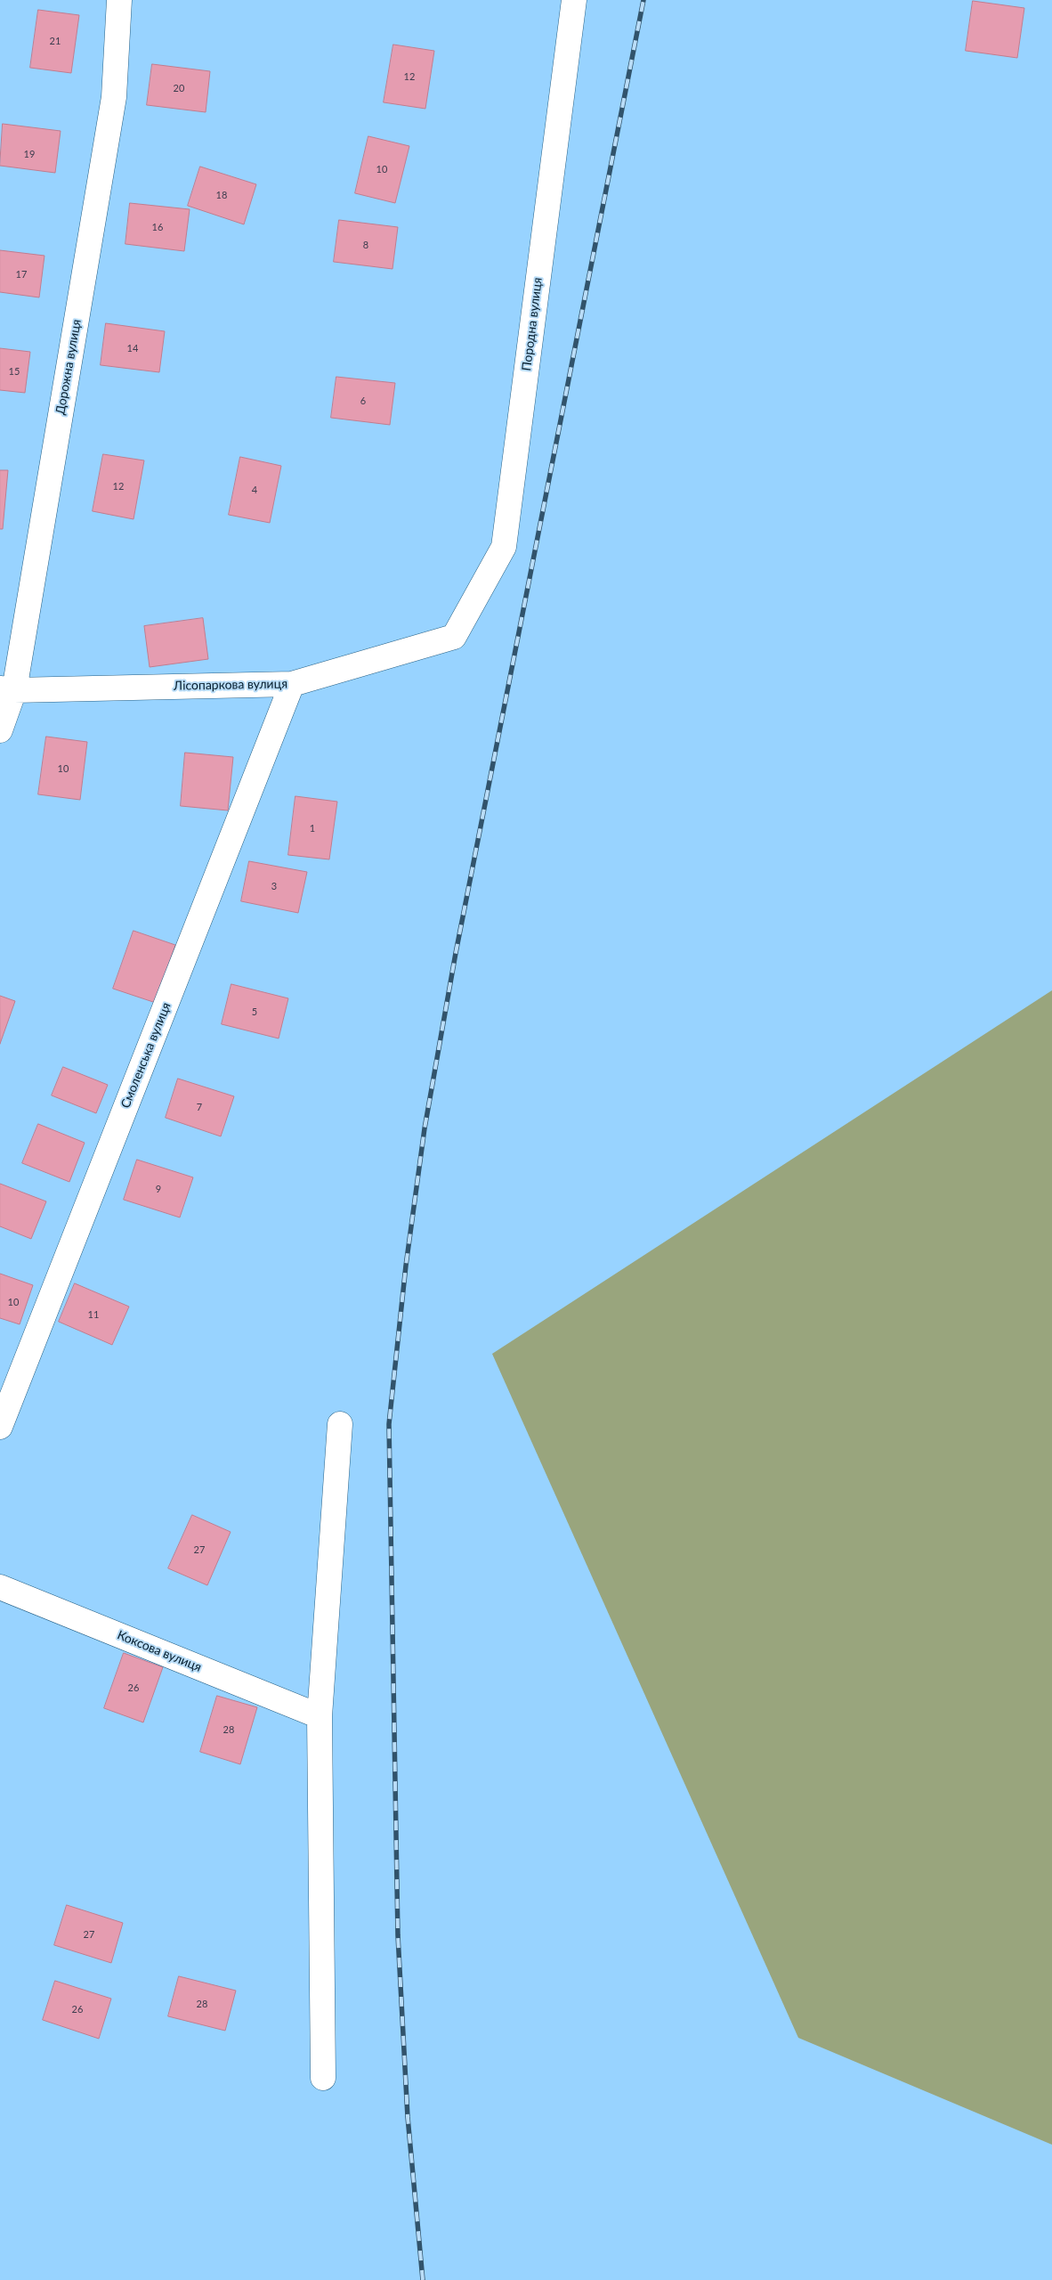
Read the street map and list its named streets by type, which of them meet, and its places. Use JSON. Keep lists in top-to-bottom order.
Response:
{
  "streets": {
    "street": [
      "Породна вулиця",
      "Дорожна вулиця",
      "Лісопаркова вулиця",
      "Смоленська вулиця",
      "Коксова вулиця"
    ]
  },
  "crossings": [
    ["Породна вулиця", "Лісопаркова вулиця"],
    ["Дорожна вулиця", "Лісопаркова вулиця"],
    ["Лісопаркова вулиця", "Смоленська вулиця"]
  ],
  "house_numbers": [
    "21",
    "12",
    "20",
    "19",
    "10",
    "18",
    "16",
    "8",
    "17",
    "14",
    "15",
    "6",
    "12",
    "4",
    "10",
    "1",
    "3",
    "5",
    "7",
    "9",
    "10",
    "11",
    "27",
    "26",
    "28",
    "27",
    "28",
    "26"
  ]
}
